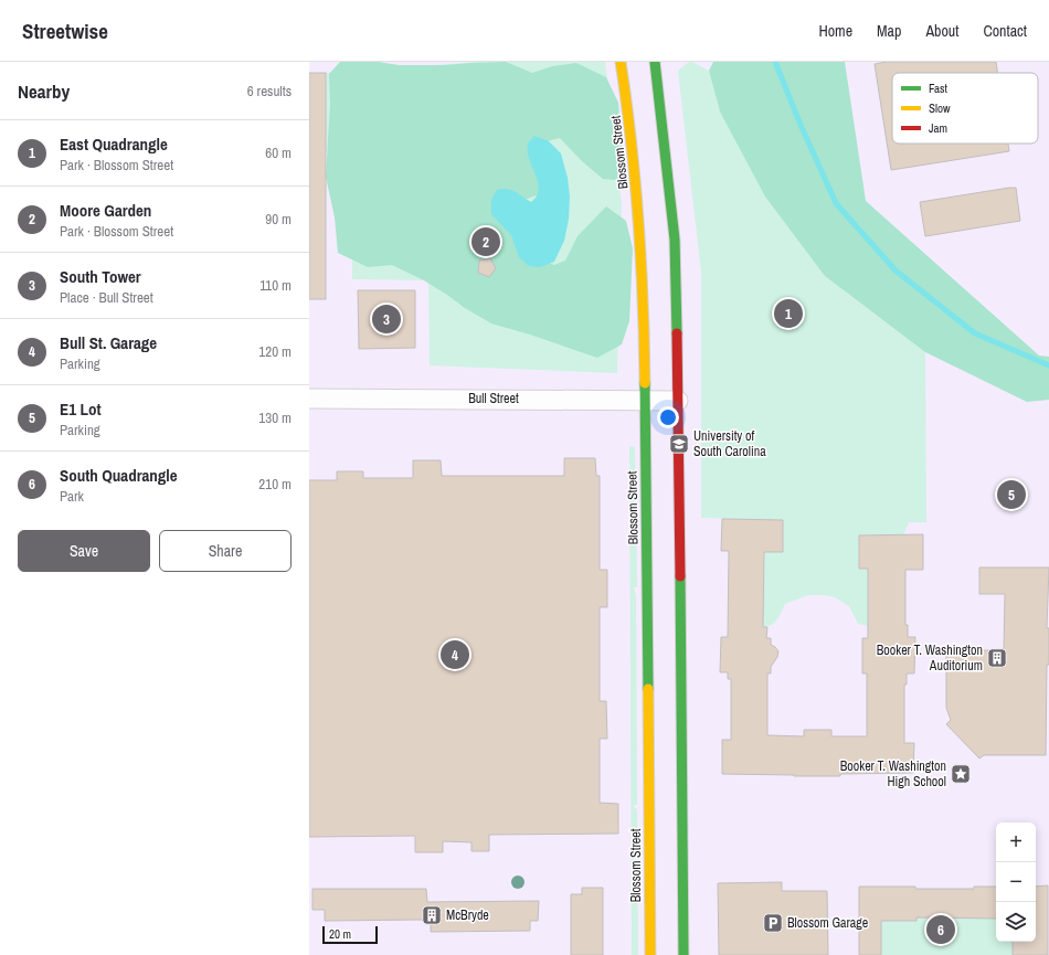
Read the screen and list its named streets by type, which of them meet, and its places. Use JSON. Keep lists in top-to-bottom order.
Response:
{
  "streets": {
    "main road": ["Blossom Street"],
    "street": ["Bull Street"]
  },
  "crossings": [
    ["Blossom Street", "Bull Street"]
  ],
  "places": {
    "school or university": ["University of South Carolina"],
    "building": ["Booker T. Washington Auditorium", "McBryde"],
    "place": ["Booker T. Washington High School"],
    "parking": ["Blossom Garage"]
  },
  "legend": ["Fast", "Slow", "Jam"],
  "scale_bar": "20 m",
  "page": {
    "header": "Streetwise",
    "nav": [
      "Home",
      "Map",
      "About",
      "Contact"
    ],
    "heading": ["Nearby", "6 results"],
    "list": [
      {
        "mark": "1",
        "name": "East Quadrangle",
        "note": "Park · Blossom Street",
        "value": "60 m"
      },
      {
        "mark": "2",
        "name": "Moore Garden",
        "note": "Park · Blossom Street",
        "value": "90 m"
      },
      {
        "mark": "3",
        "name": "South Tower",
        "note": "Place · Bull Street",
        "value": "110 m"
      },
      {
        "mark": "4",
        "name": "Bull St. Garage",
        "note": "Parking",
        "value": "120 m"
      },
      {
        "mark": "5",
        "name": "E1 Lot",
        "note": "Parking",
        "value": "130 m"
      },
      {
        "mark": "6",
        "name": "South Quadrangle",
        "note": "Park",
        "value": "210 m"
      }
    ],
    "pins": [
      "2",
      "1",
      "3",
      "5",
      "4",
      "6"
    ],
    "buttons": ["Save", "Share"],
    "map_buttons": ["+", "−"],
    "scale": "20 m"
  }
}
